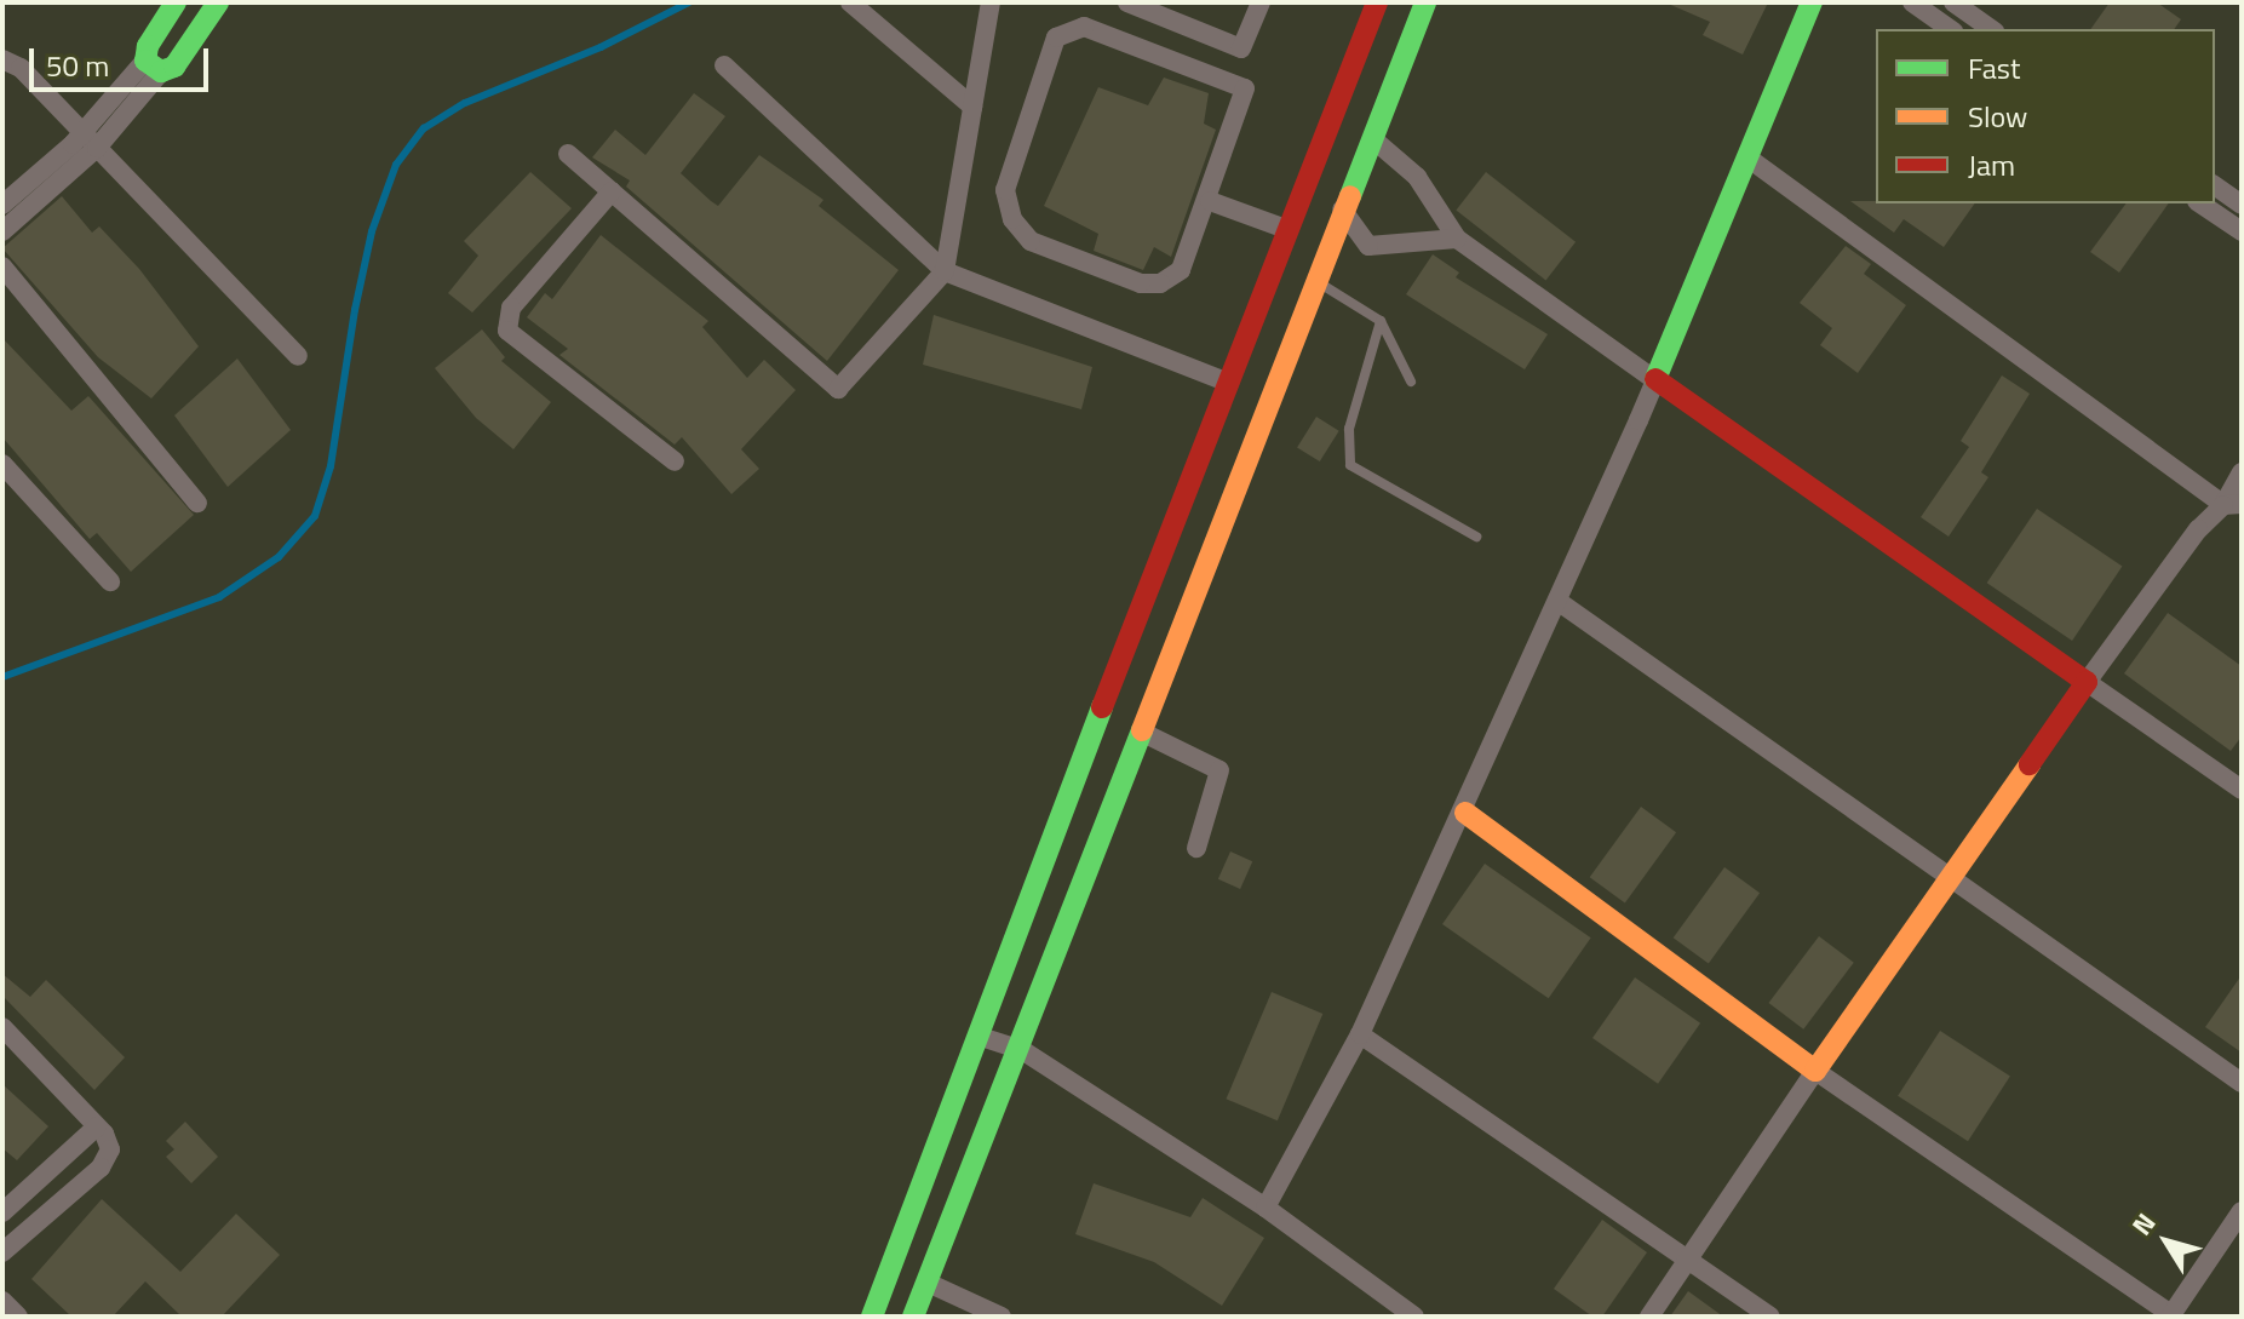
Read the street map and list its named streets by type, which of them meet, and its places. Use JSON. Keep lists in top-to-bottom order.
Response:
{
  "legend": ["Fast", "Slow", "Jam"],
  "scale_bar": "50 m",
  "north": "top left"
}
